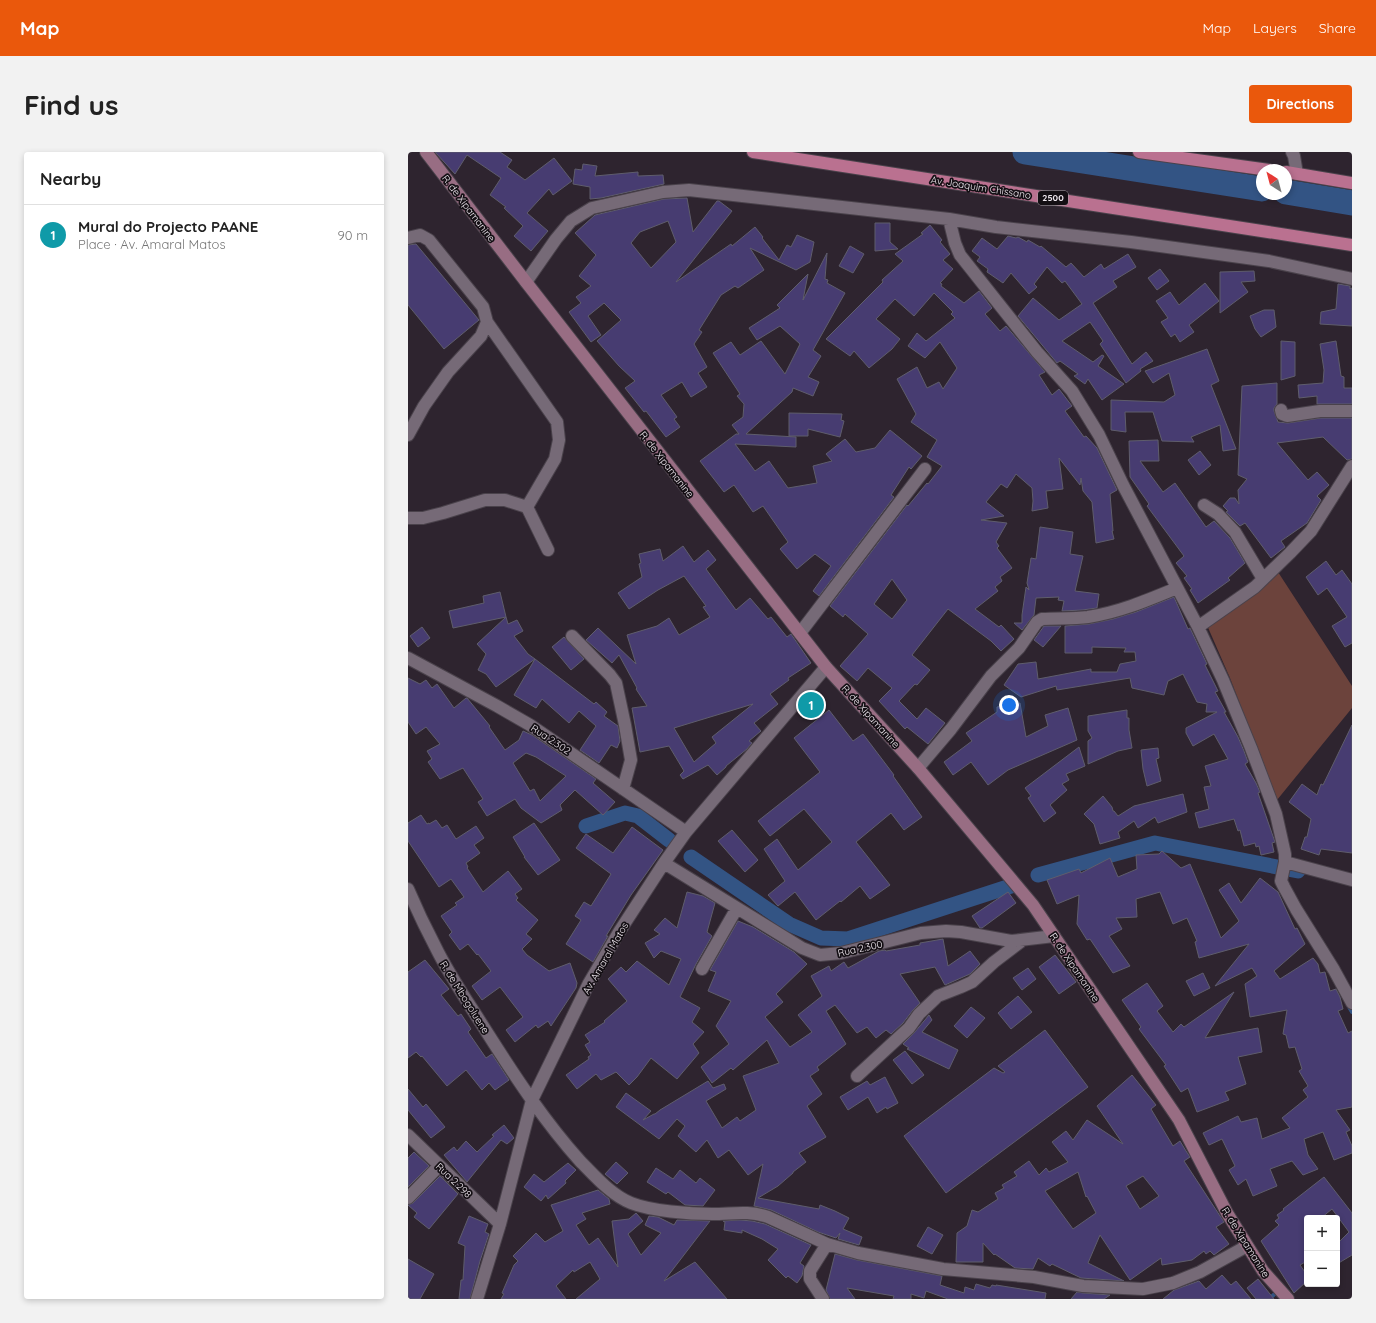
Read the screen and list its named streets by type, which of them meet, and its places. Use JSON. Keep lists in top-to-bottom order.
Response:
{
  "streets": {
    "main road": ["Av. Joaquim Chissano", "2500"],
    "street": [
      "R. de Xipamanine",
      "Rua 2.302",
      "Rua 2.300",
      "Av. Amaral Matos",
      "R. de Mbogoluene",
      "Rua 2.298"
    ]
  },
  "crossings": [
    ["R. de Xipamanine", "Rua 2.300"],
    ["R. de Xipamanine", "Av. Amaral Matos"],
    ["R. de Xipamanine", "R. de Mbogoluene"],
    ["Rua 2.302", "Av. Amaral Matos"],
    ["Rua 2.300", "Av. Amaral Matos"],
    ["Av. Amaral Matos", "R. de Mbogoluene"],
    ["Av. Amaral Matos", "Rua 2.298"]
  ],
  "north": "top left",
  "page": {
    "header": "Map",
    "nav": ["Map", "Layers", "Share"],
    "buttons": "Directions",
    "title": "Find us",
    "heading": "Nearby",
    "list": [
      {
        "mark": "1",
        "name": "Mural do Projecto PAANE",
        "note": "Place · Av. Amaral Matos",
        "value": "90 m"
      }
    ],
    "pins": "1",
    "map_buttons": ["+", "−"]
  }
}
